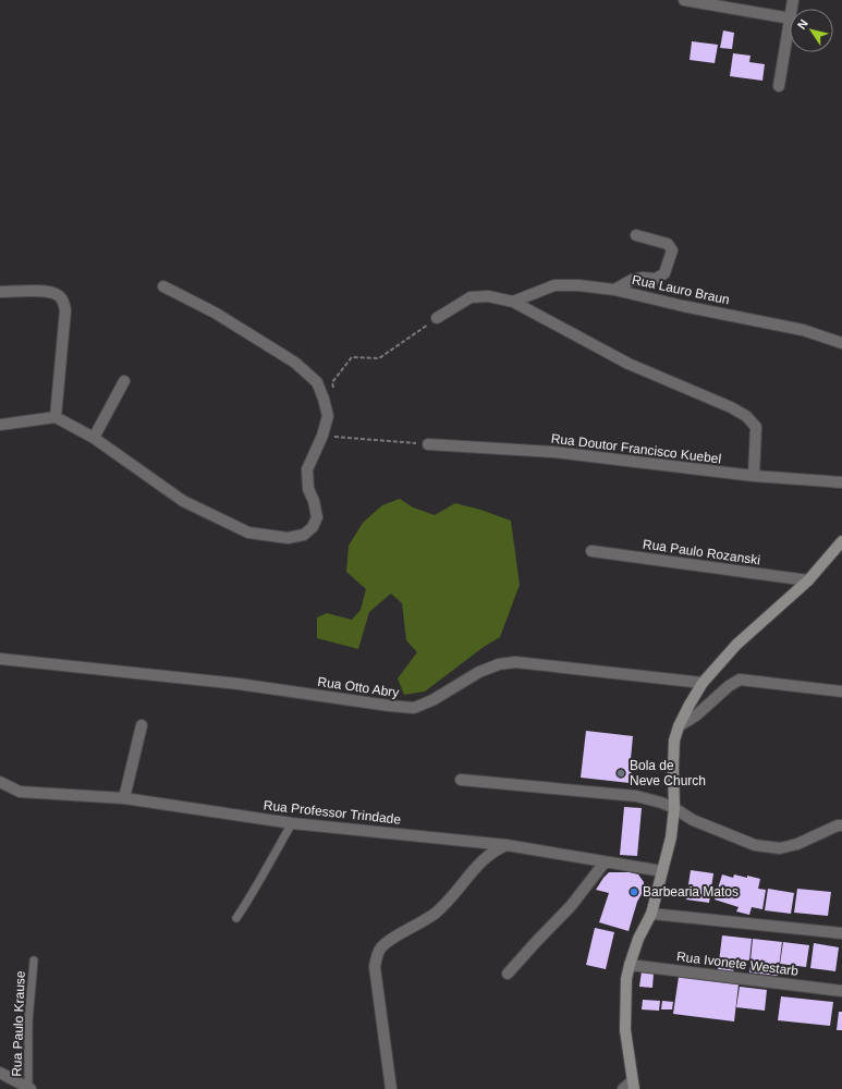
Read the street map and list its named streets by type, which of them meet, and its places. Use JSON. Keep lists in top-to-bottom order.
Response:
{
  "streets": {
    "street": [
      "Rua Lauro Braun",
      "Rua Doutor Francisco Kuebel",
      "Rua Paulo Rozanski",
      "Rua Otto Abry",
      "Rua Professor Trindade",
      "Rua Ivonete Westarb"
    ],
    "lane": ["Rua Paulo Krause"]
  },
  "places": ["Bola de Neve Church", "Barbearia Matos"],
  "north": "top left"
}
